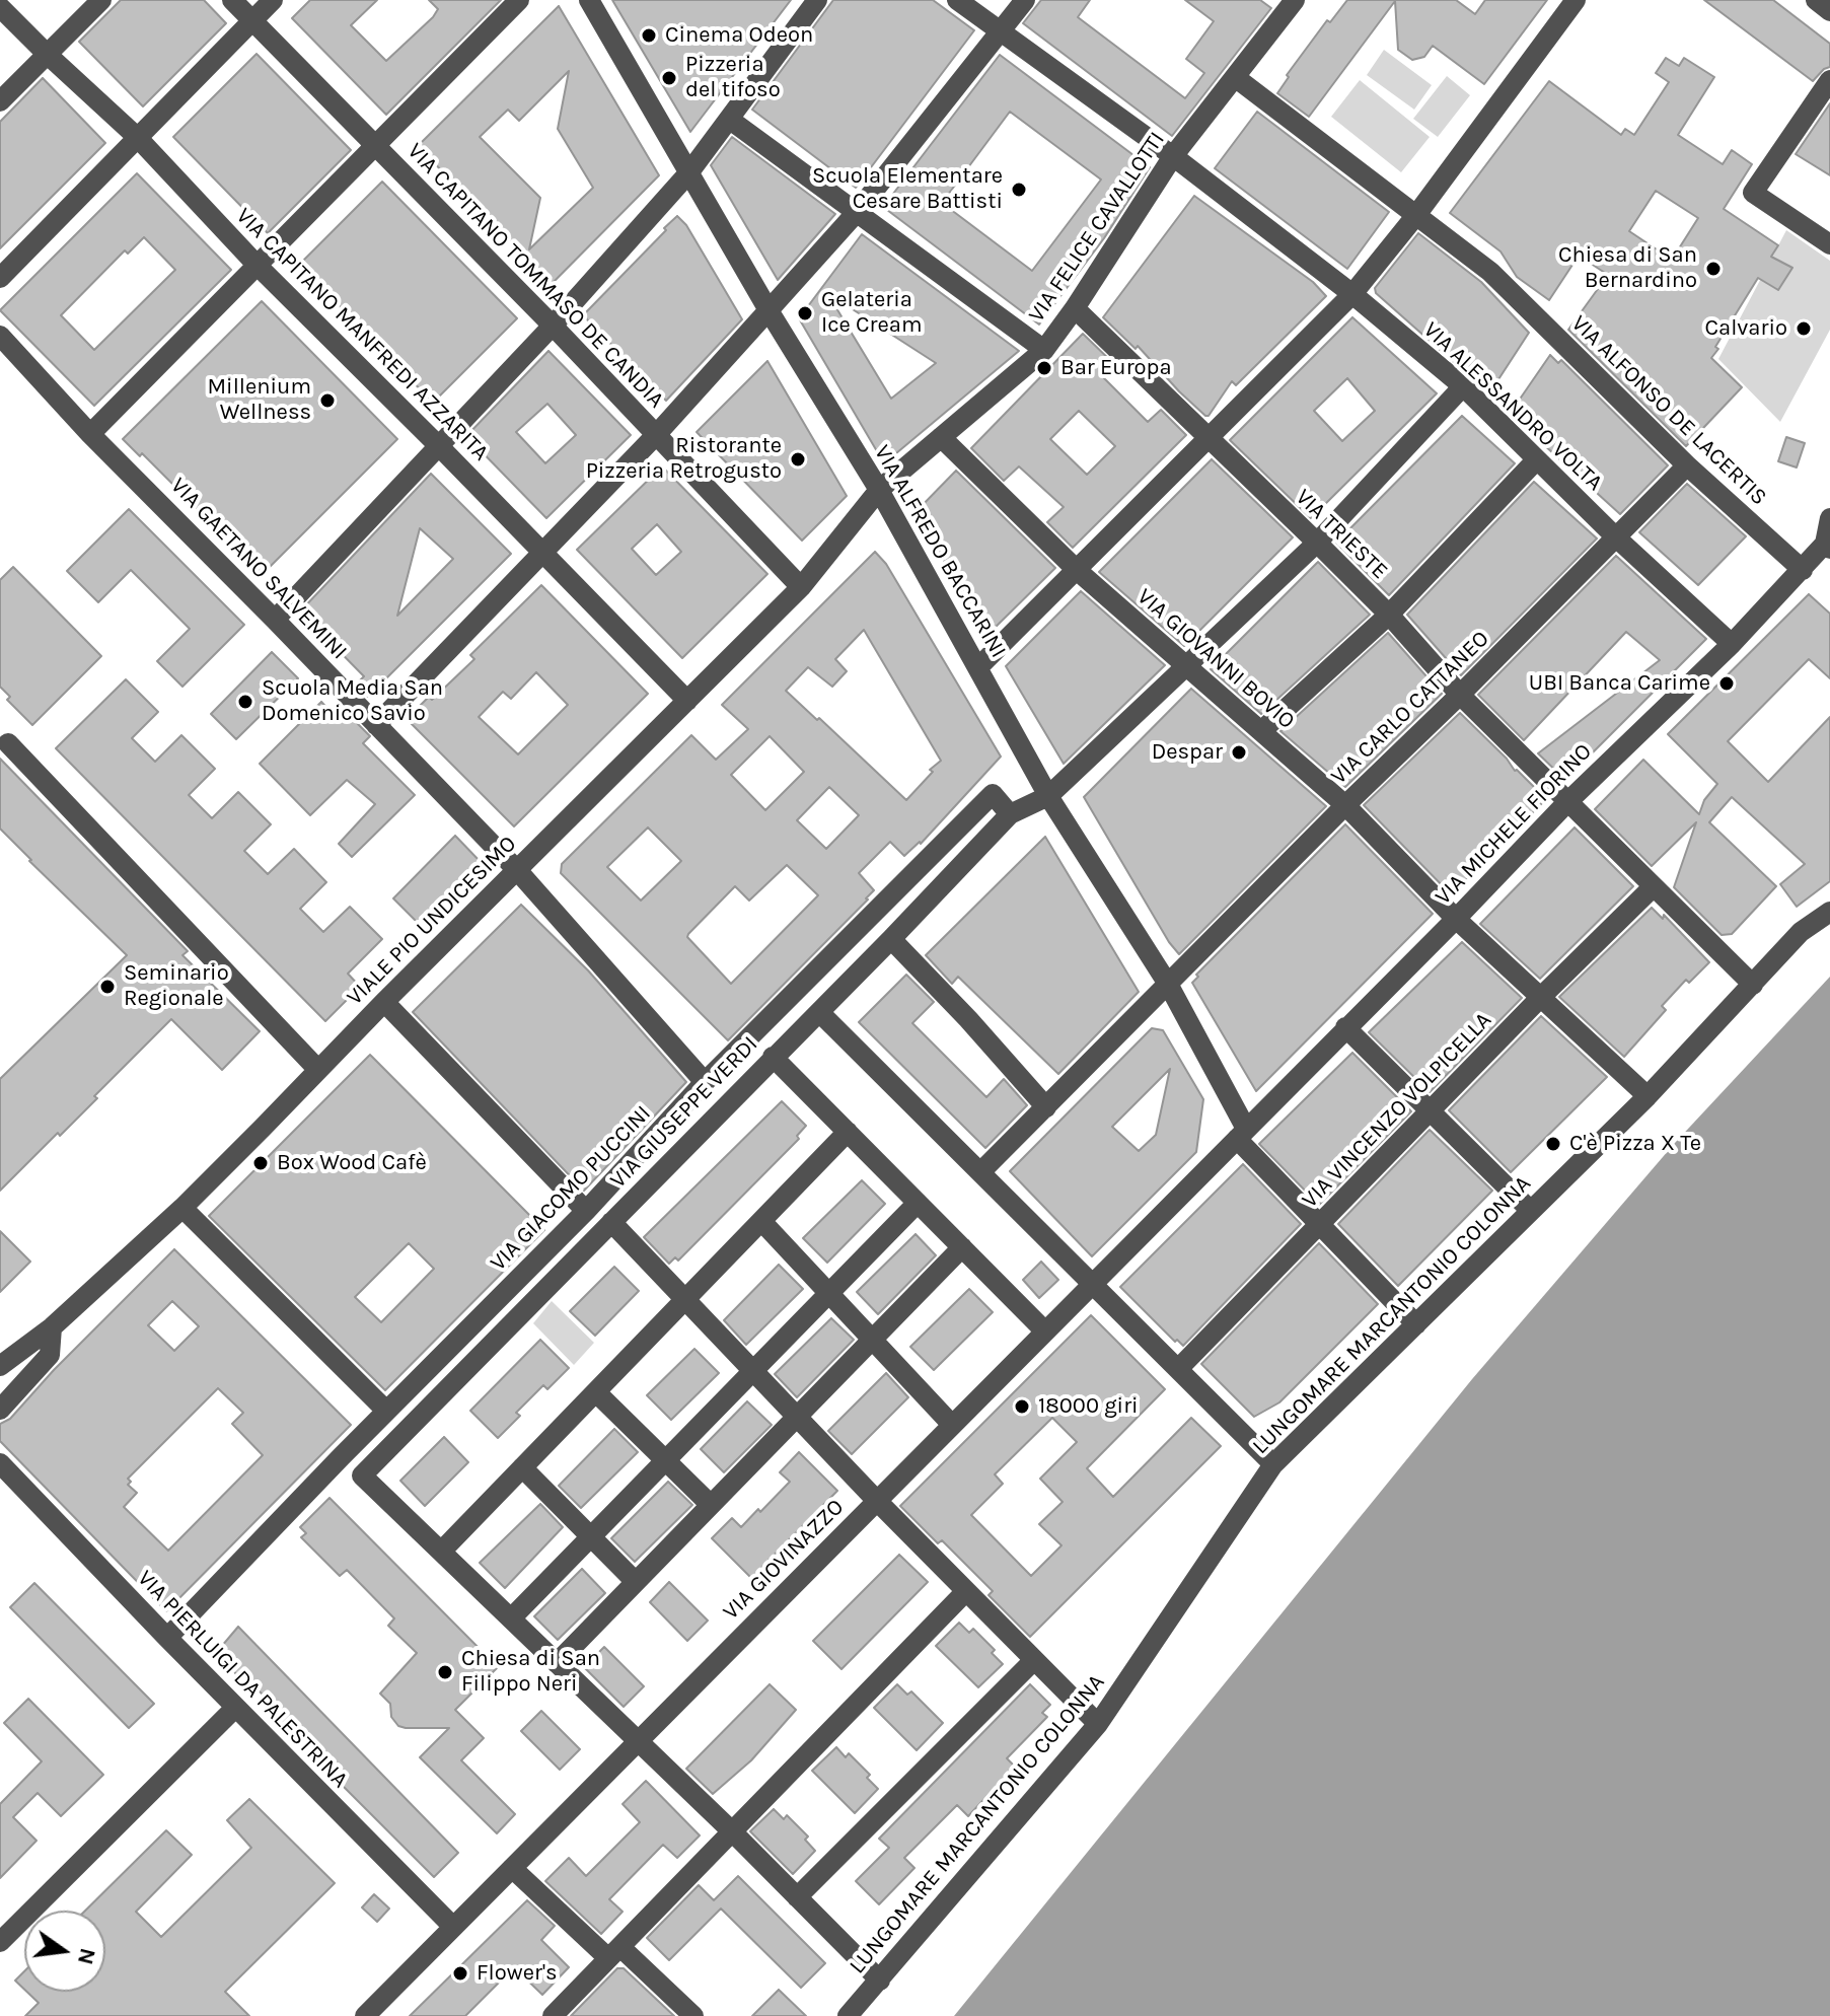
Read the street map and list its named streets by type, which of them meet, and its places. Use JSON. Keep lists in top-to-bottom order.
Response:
{
  "streets": {
    "street": [
      "VIA FELICE CAVALLOTTI",
      "VIA CAPITANO TOMMASO DE CANDIA",
      "VIA CAPITANO MANFREDI AZZARITA",
      "VIA ALESSANDRO VOLTA",
      "VIA ALFONSO DE LACERTIS",
      "VIA TRIESTE",
      "VIA ALFREDO BACCARINI",
      "VIA GAETANO SALVEMINI",
      "VIA GIOVANNI BOVIO",
      "VIA CARLO CATTANEO",
      "VIA MICHELE FIORINO",
      "VIALE PIO UNDICESIMO",
      "VIA VINCENZO VOLPICELLA",
      "VIA GIUSEPPE VERDI",
      "VIA GIACOMO PUCCINI",
      "LUNGOMARE MARCANTONIO COLONNA",
      "VIA GIOVINAZZO",
      "VIA PIERLUIGI DA PALESTRINA"
    ]
  },
  "crossings": [
    ["VIA FELICE CAVALLOTTI", "VIA ALESSANDRO VOLTA"],
    ["VIA FELICE CAVALLOTTI", "VIA ALFONSO DE LACERTIS"],
    ["VIA FELICE CAVALLOTTI", "VIA TRIESTE"],
    ["VIA FELICE CAVALLOTTI", "VIA ALFREDO BACCARINI"],
    ["VIA FELICE CAVALLOTTI", "VIA GIOVANNI BOVIO"],
    ["VIA FELICE CAVALLOTTI", "VIALE PIO UNDICESIMO"],
    ["VIA CAPITANO TOMMASO DE CANDIA", "VIALE PIO UNDICESIMO"],
    ["VIA CAPITANO MANFREDI AZZARITA", "VIALE PIO UNDICESIMO"],
    ["VIA ALESSANDRO VOLTA", "VIA CARLO CATTANEO"],
    ["VIA ALESSANDRO VOLTA", "VIA MICHELE FIORINO"],
    ["VIA ALESSANDRO VOLTA", "VIA GIUSEPPE VERDI"],
    ["VIA ALFONSO DE LACERTIS", "VIA CARLO CATTANEO"],
    ["VIA ALFONSO DE LACERTIS", "VIA MICHELE FIORINO"],
    ["VIA TRIESTE", "VIA CARLO CATTANEO"],
    ["VIA TRIESTE", "VIA MICHELE FIORINO"],
    ["VIA TRIESTE", "VIA VINCENZO VOLPICELLA"],
    ["VIA TRIESTE", "VIA GIUSEPPE VERDI"],
    ["VIA TRIESTE", "LUNGOMARE MARCANTONIO COLONNA"],
    ["VIA ALFREDO BACCARINI", "VIA CARLO CATTANEO"],
    ["VIA ALFREDO BACCARINI", "VIA MICHELE FIORINO"],
    ["VIA ALFREDO BACCARINI", "VIALE PIO UNDICESIMO"],
    ["VIA ALFREDO BACCARINI", "VIA VINCENZO VOLPICELLA"],
    ["VIA ALFREDO BACCARINI", "VIA GIUSEPPE VERDI"],
    ["VIA ALFREDO BACCARINI", "LUNGOMARE MARCANTONIO COLONNA"],
    ["VIA ALFREDO BACCARINI", "VIA GIOVINAZZO"],
    ["VIA GAETANO SALVEMINI", "VIALE PIO UNDICESIMO"],
    ["VIA GAETANO SALVEMINI", "VIA GIACOMO PUCCINI"],
    ["VIA GIOVANNI BOVIO", "VIA CARLO CATTANEO"],
    ["VIA GIOVANNI BOVIO", "VIA MICHELE FIORINO"],
    ["VIA GIOVANNI BOVIO", "VIA VINCENZO VOLPICELLA"],
    ["VIA GIOVANNI BOVIO", "VIA GIUSEPPE VERDI"],
    ["VIA GIOVANNI BOVIO", "LUNGOMARE MARCANTONIO COLONNA"],
    ["VIA MICHELE FIORINO", "VIA GIOVINAZZO"],
    ["VIA GIUSEPPE VERDI", "VIA GIACOMO PUCCINI"],
    ["VIA GIACOMO PUCCINI", "VIA PIERLUIGI DA PALESTRINA"],
    ["VIA GIOVINAZZO", "VIA PIERLUIGI DA PALESTRINA"]
  ],
  "places": [
    "Cinema Odeon",
    "Pizzeria del tifoso",
    "Scuola Elementare Cesare Battisti",
    "Chiesa di San Bernardino",
    "Gelateria Ice Cream",
    "Calvario",
    "Bar Europa",
    "Millenium Wellness",
    "Ristorante Pizzeria Retrogusto",
    "UBI Banca Carime",
    "Scuola Media San Domenico Savio",
    "Despar",
    "Seminario Regionale",
    "C'è Pizza X Te",
    "Box Wood Cafè",
    "18000 giri",
    "Chiesa di San Filippo Neri",
    "Flower's"
  ],
  "north": "right"
}
